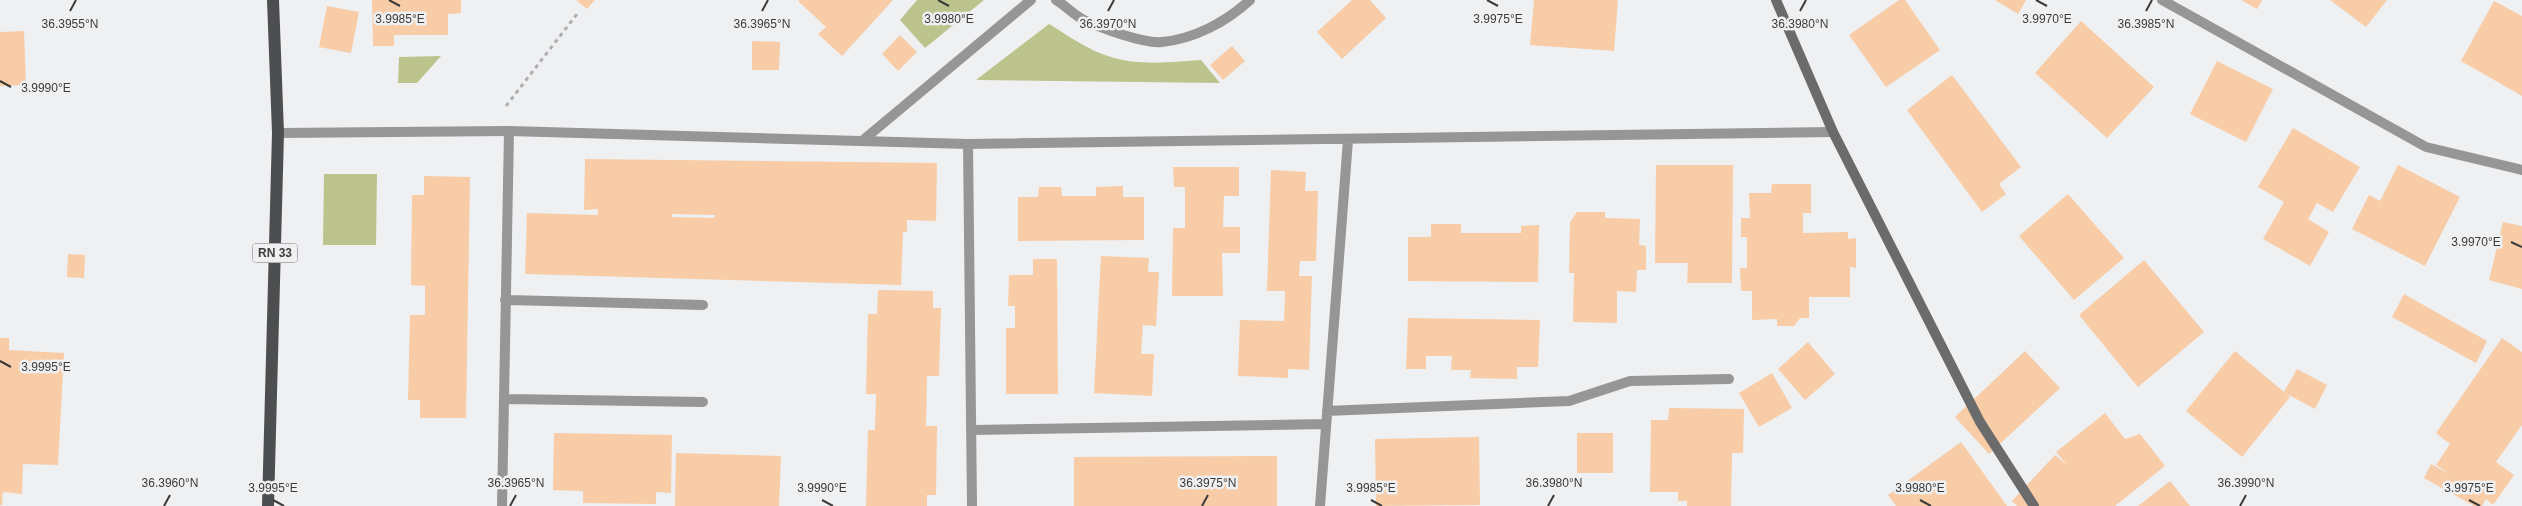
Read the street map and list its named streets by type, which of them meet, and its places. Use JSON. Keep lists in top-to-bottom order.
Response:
{
  "streets": {
    "main road": ["RN 33"]
  },
  "coordinates": [
    "3.9985°E",
    "3.9980°E",
    "3.9975°E",
    "3.9970°E",
    "36.3955°N",
    "36.3965°N",
    "36.3970°N",
    "36.3980°N",
    "36.3985°N",
    "3.9990°E",
    "3.9995°E",
    "36.3960°N",
    "36.3975°N",
    "36.3990°N"
  ]
}
